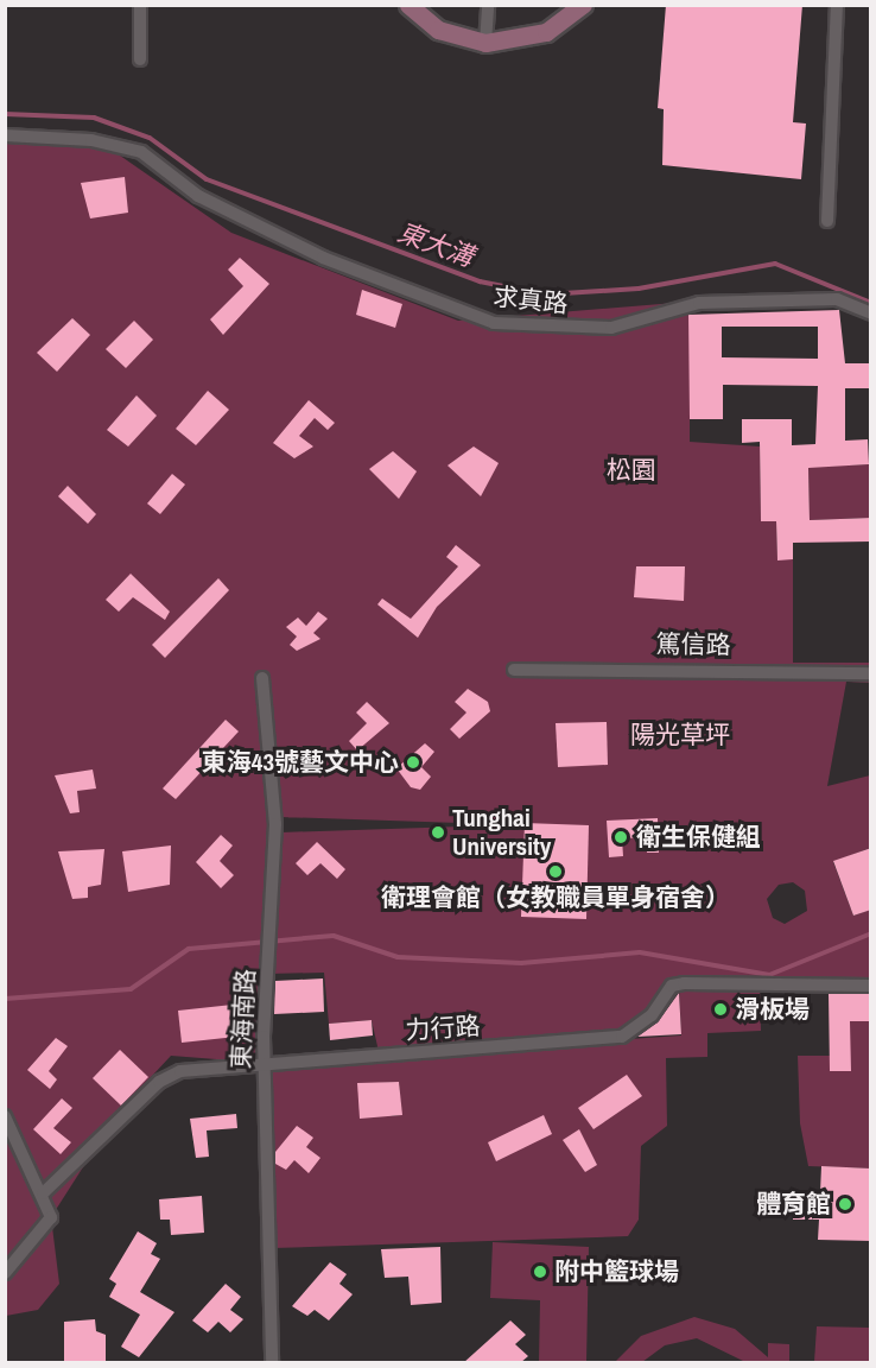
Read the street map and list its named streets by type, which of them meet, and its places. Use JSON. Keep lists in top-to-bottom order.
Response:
{
  "streets": {
    "street": [
      "求真路",
      "篤信路",
      "東海南路",
      "力行路"
    ]
  },
  "crossings": [
    ["東海南路", "力行路"]
  ],
  "water": ["東大溝"],
  "parks": ["松園", "陽光草坪"],
  "places": [
    "東海43號藝文中心",
    "Tunghai University",
    "衛生保健組",
    "衛理會館（女教職員單身宿舍）",
    "滑板場",
    "體育館",
    "附中籃球場"
  ]
}
